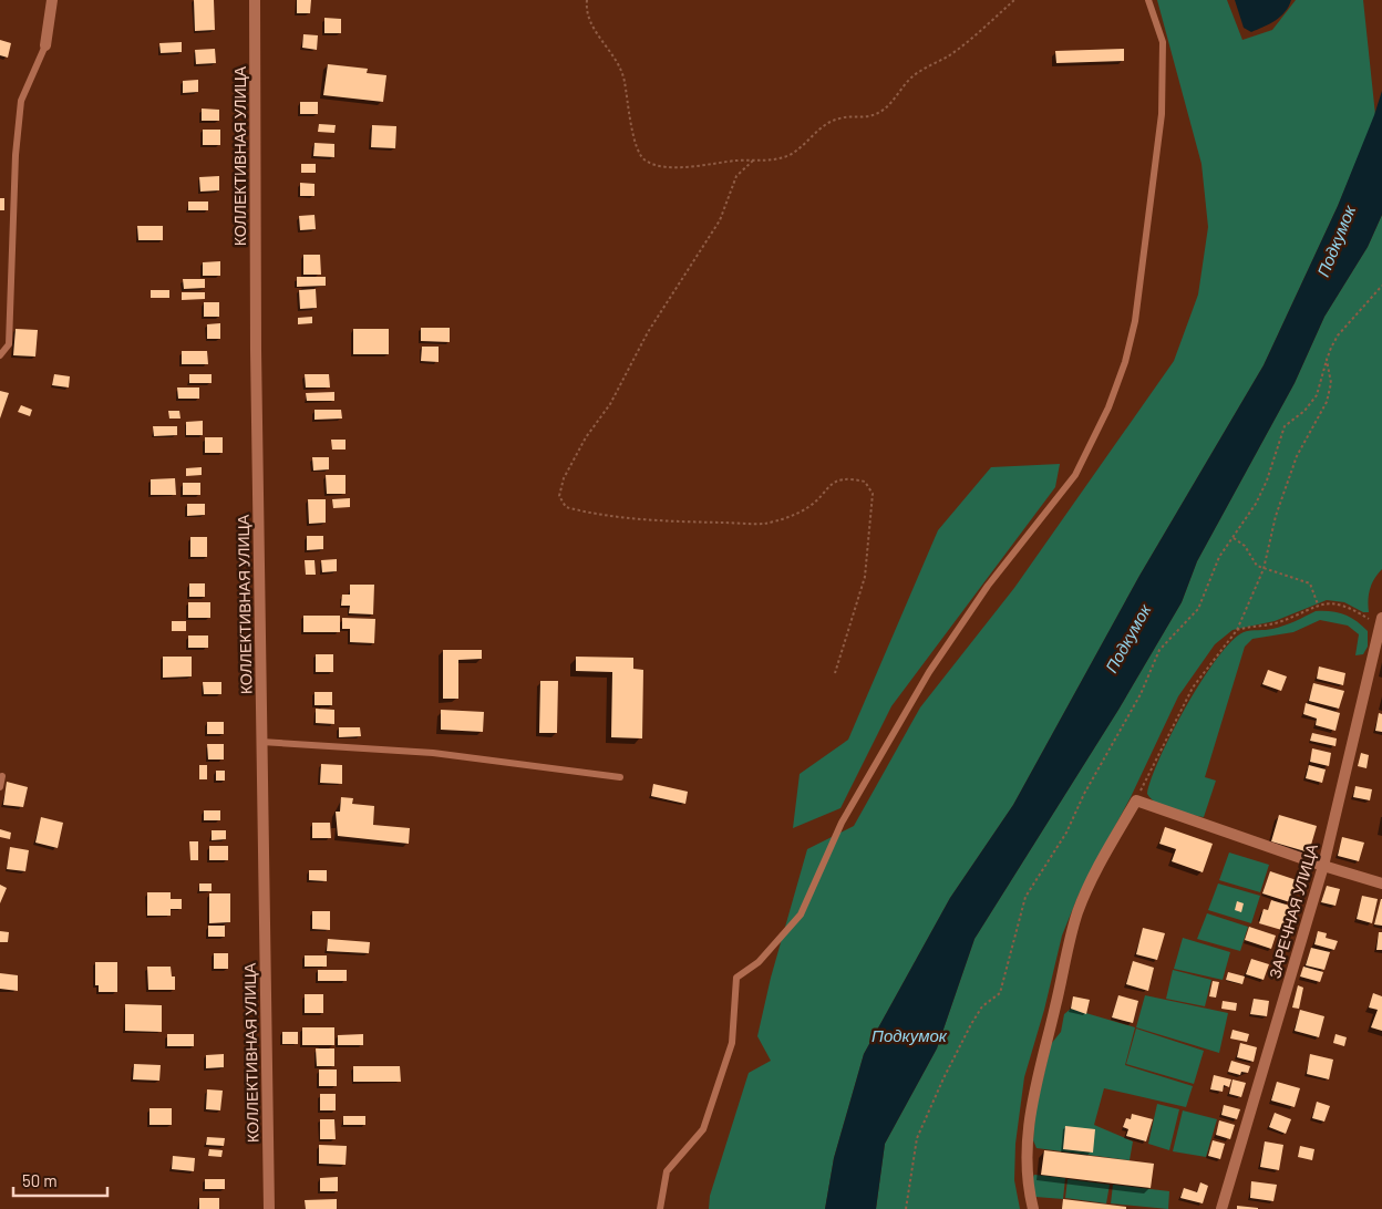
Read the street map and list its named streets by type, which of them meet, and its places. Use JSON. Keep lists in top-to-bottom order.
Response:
{
  "streets": {
    "street": ["КОЛЛЕКТИВНАЯ УЛИЦА", "ЗАРЕЧНАЯ УЛИЦА"]
  },
  "water": ["Подкумок"],
  "scale_bar": "50 m"
}
